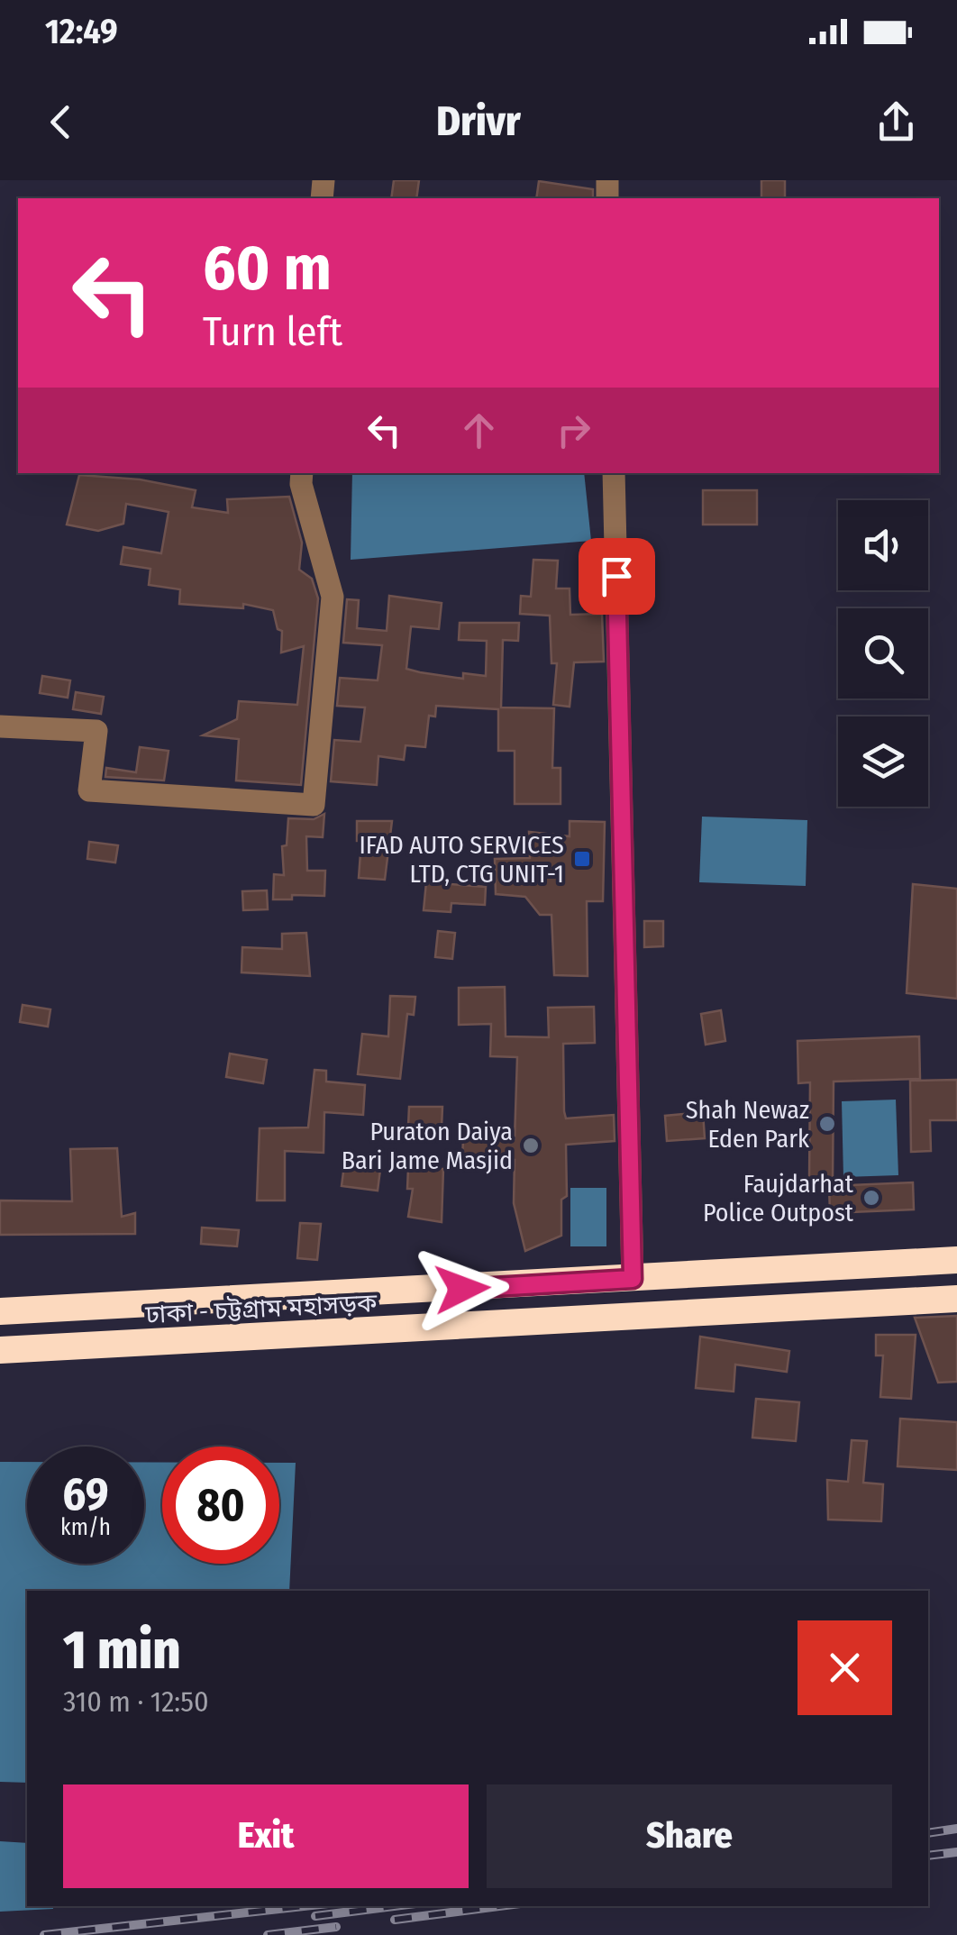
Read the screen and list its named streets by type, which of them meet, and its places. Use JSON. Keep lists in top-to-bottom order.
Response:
{
  "streets": {
    "highway": ["ঢাকা - চট্টগ্রাম মহাসড়ক"]
  },
  "places": {
    "transit": ["IFAD AUTO SERVICES LTD, CTG UNIT-1"],
    "other": ["Shah Newaz Eden Park", "Puraton Daiya Bari Jame Masjid", "Faujdarhat Police Outpost"]
  },
  "page": {
    "status": "12:49",
    "header": "Drivr",
    "turn": ["60 m", "Turn left"],
    "speed": "69 km/h",
    "limit": "80",
    "heading": ["1 min", "310 m · 12:50"],
    "buttons": ["Exit", "Share"]
  }
}
